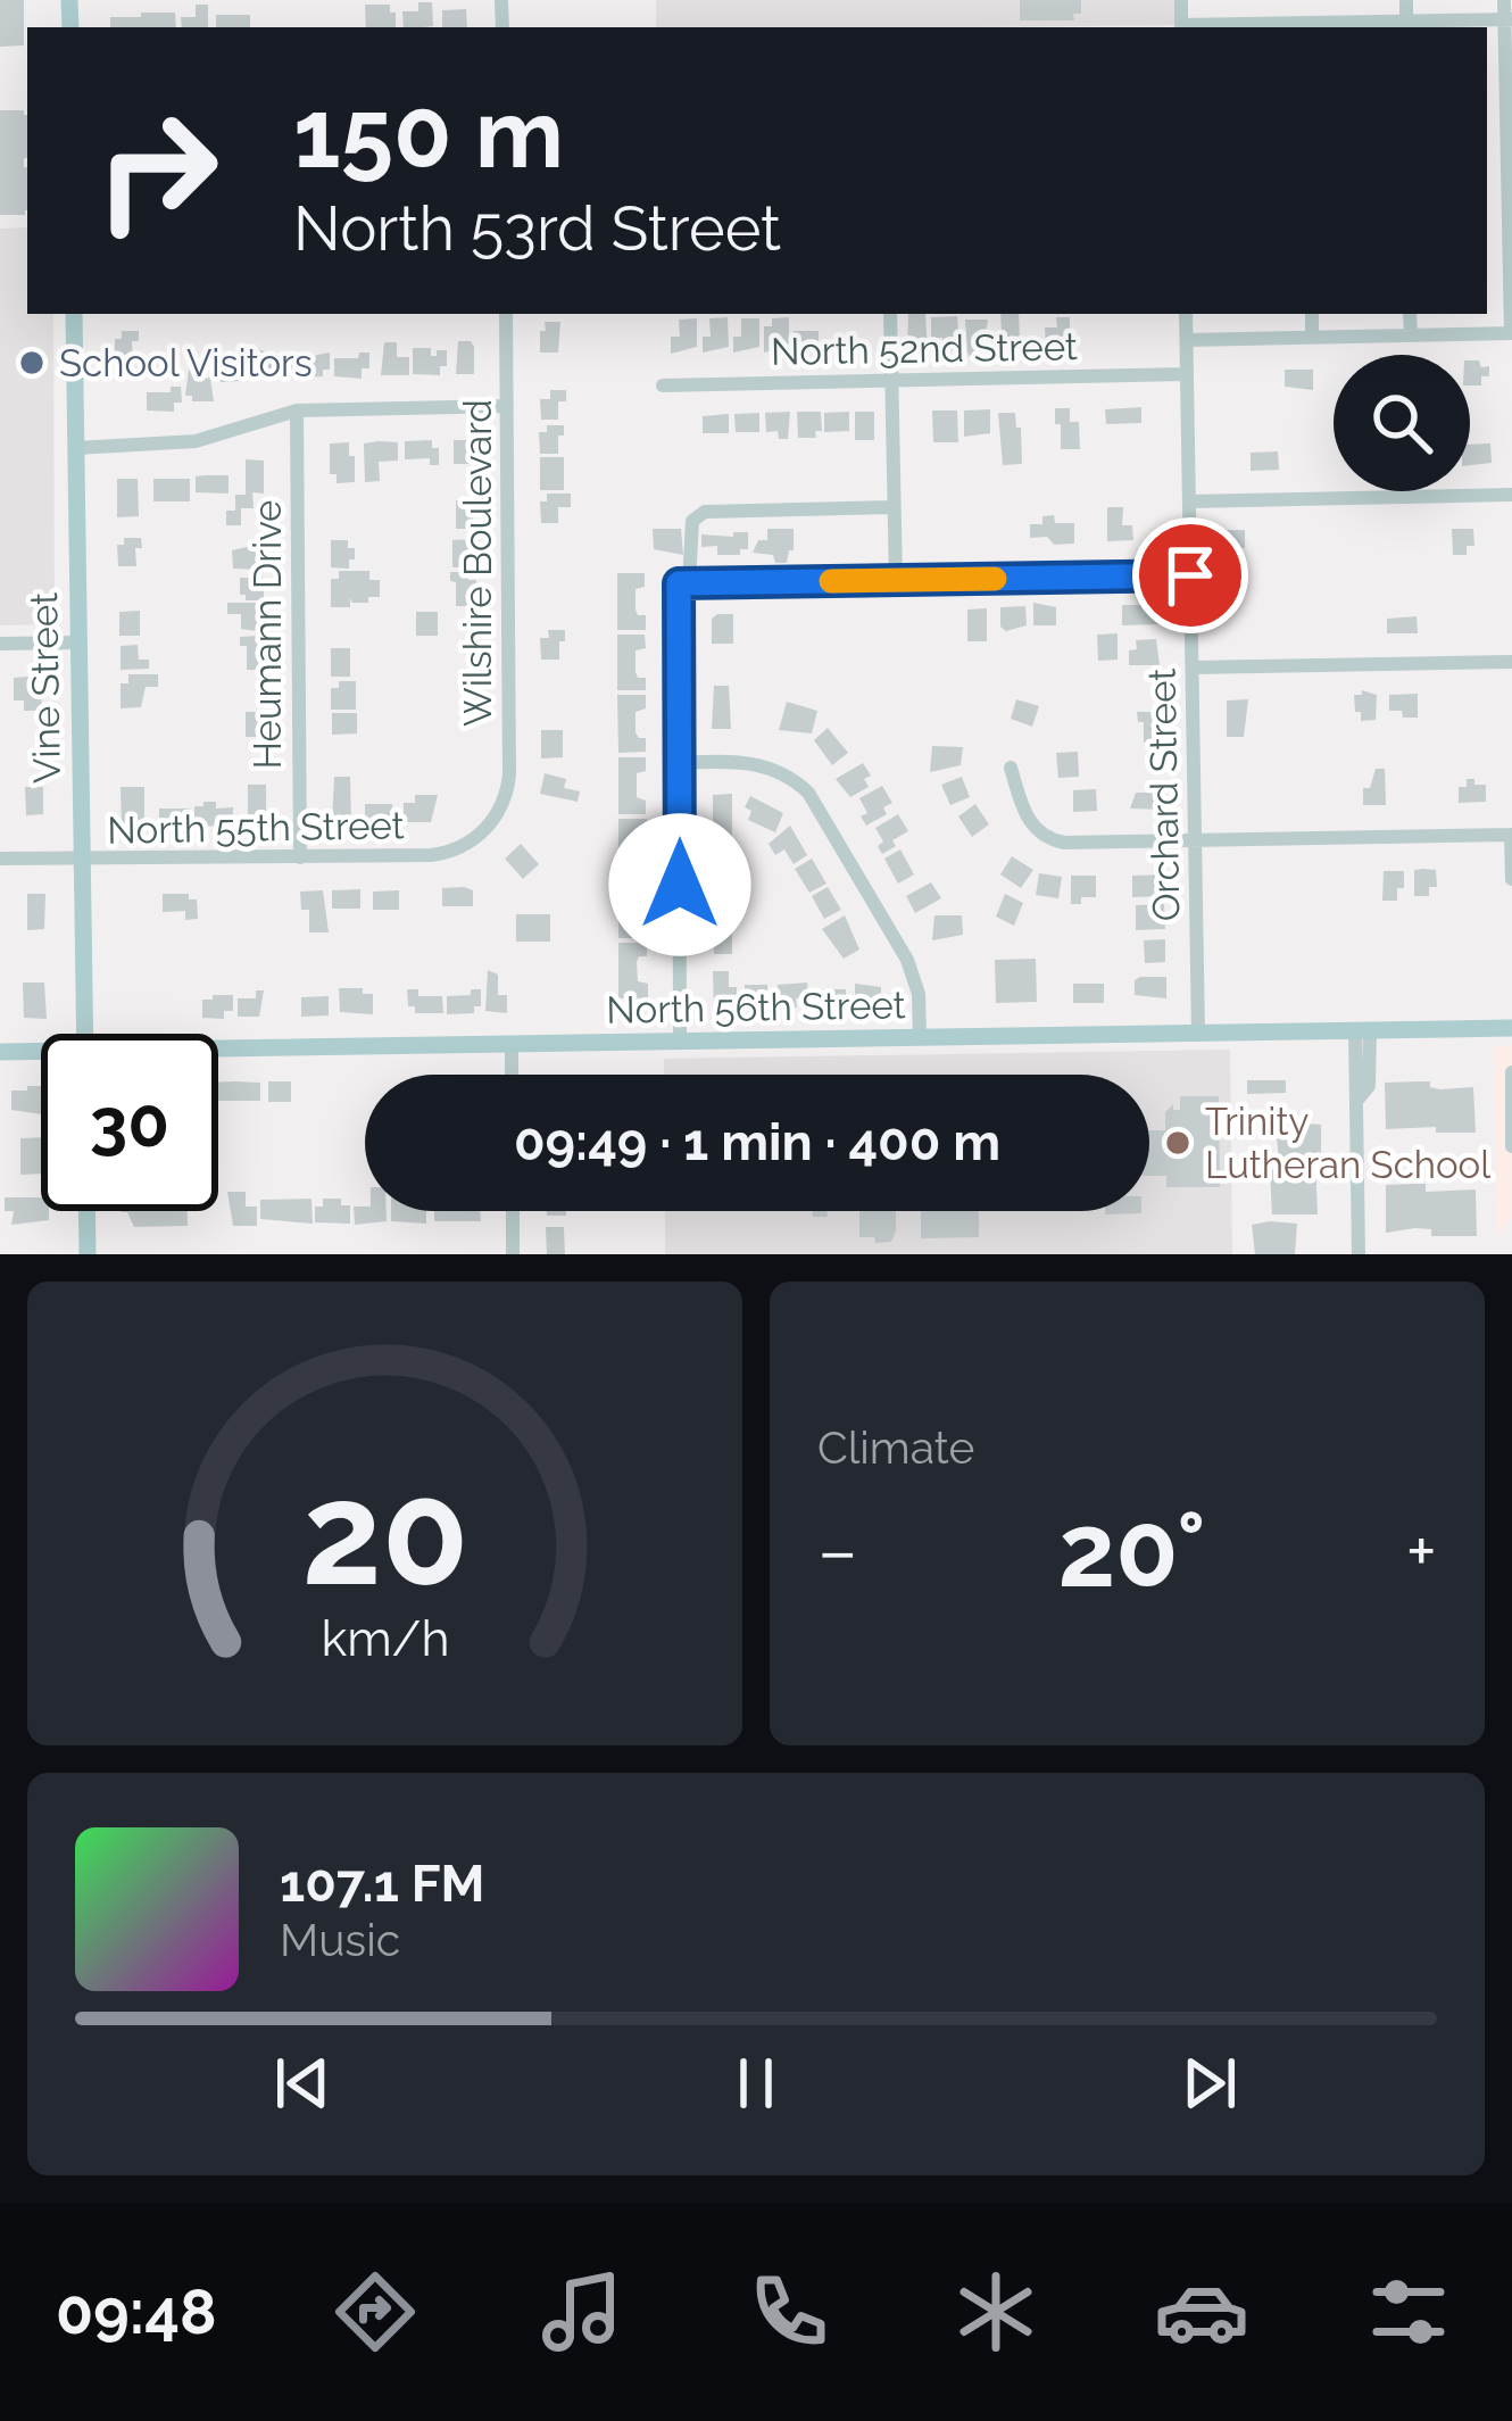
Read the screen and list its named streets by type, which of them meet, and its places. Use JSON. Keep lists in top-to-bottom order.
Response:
{
  "streets": {
    "main road": ["Vine Street", "North 56th Street"],
    "street": [
      "North 52nd Street",
      "Wilshire Boulevard",
      "Heumann Drive",
      "Orchard Street",
      "North 55th Street"
    ]
  },
  "crossings": [
    ["North 52nd Street", "Orchard Street"],
    ["Wilshire Boulevard", "North 55th Street"],
    ["Heumann Drive", "North 55th Street"],
    ["Vine Street", "North 55th Street"],
    ["Orchard Street", "North 56th Street"]
  ],
  "places": ["School Visitors", "Trinity Lutheran School"],
  "page": {
    "turn": ["150 m", "North 53rd Street"],
    "limit": "30",
    "trip": "09:49 · 1 min · 400 m",
    "tile": "Climate",
    "heat": ["−", "20°", "+"],
    "song": ["107.1 FM", "Music"],
    "tabs": "09:48",
    "gauge": ["20", "km/h"]
  }
}
